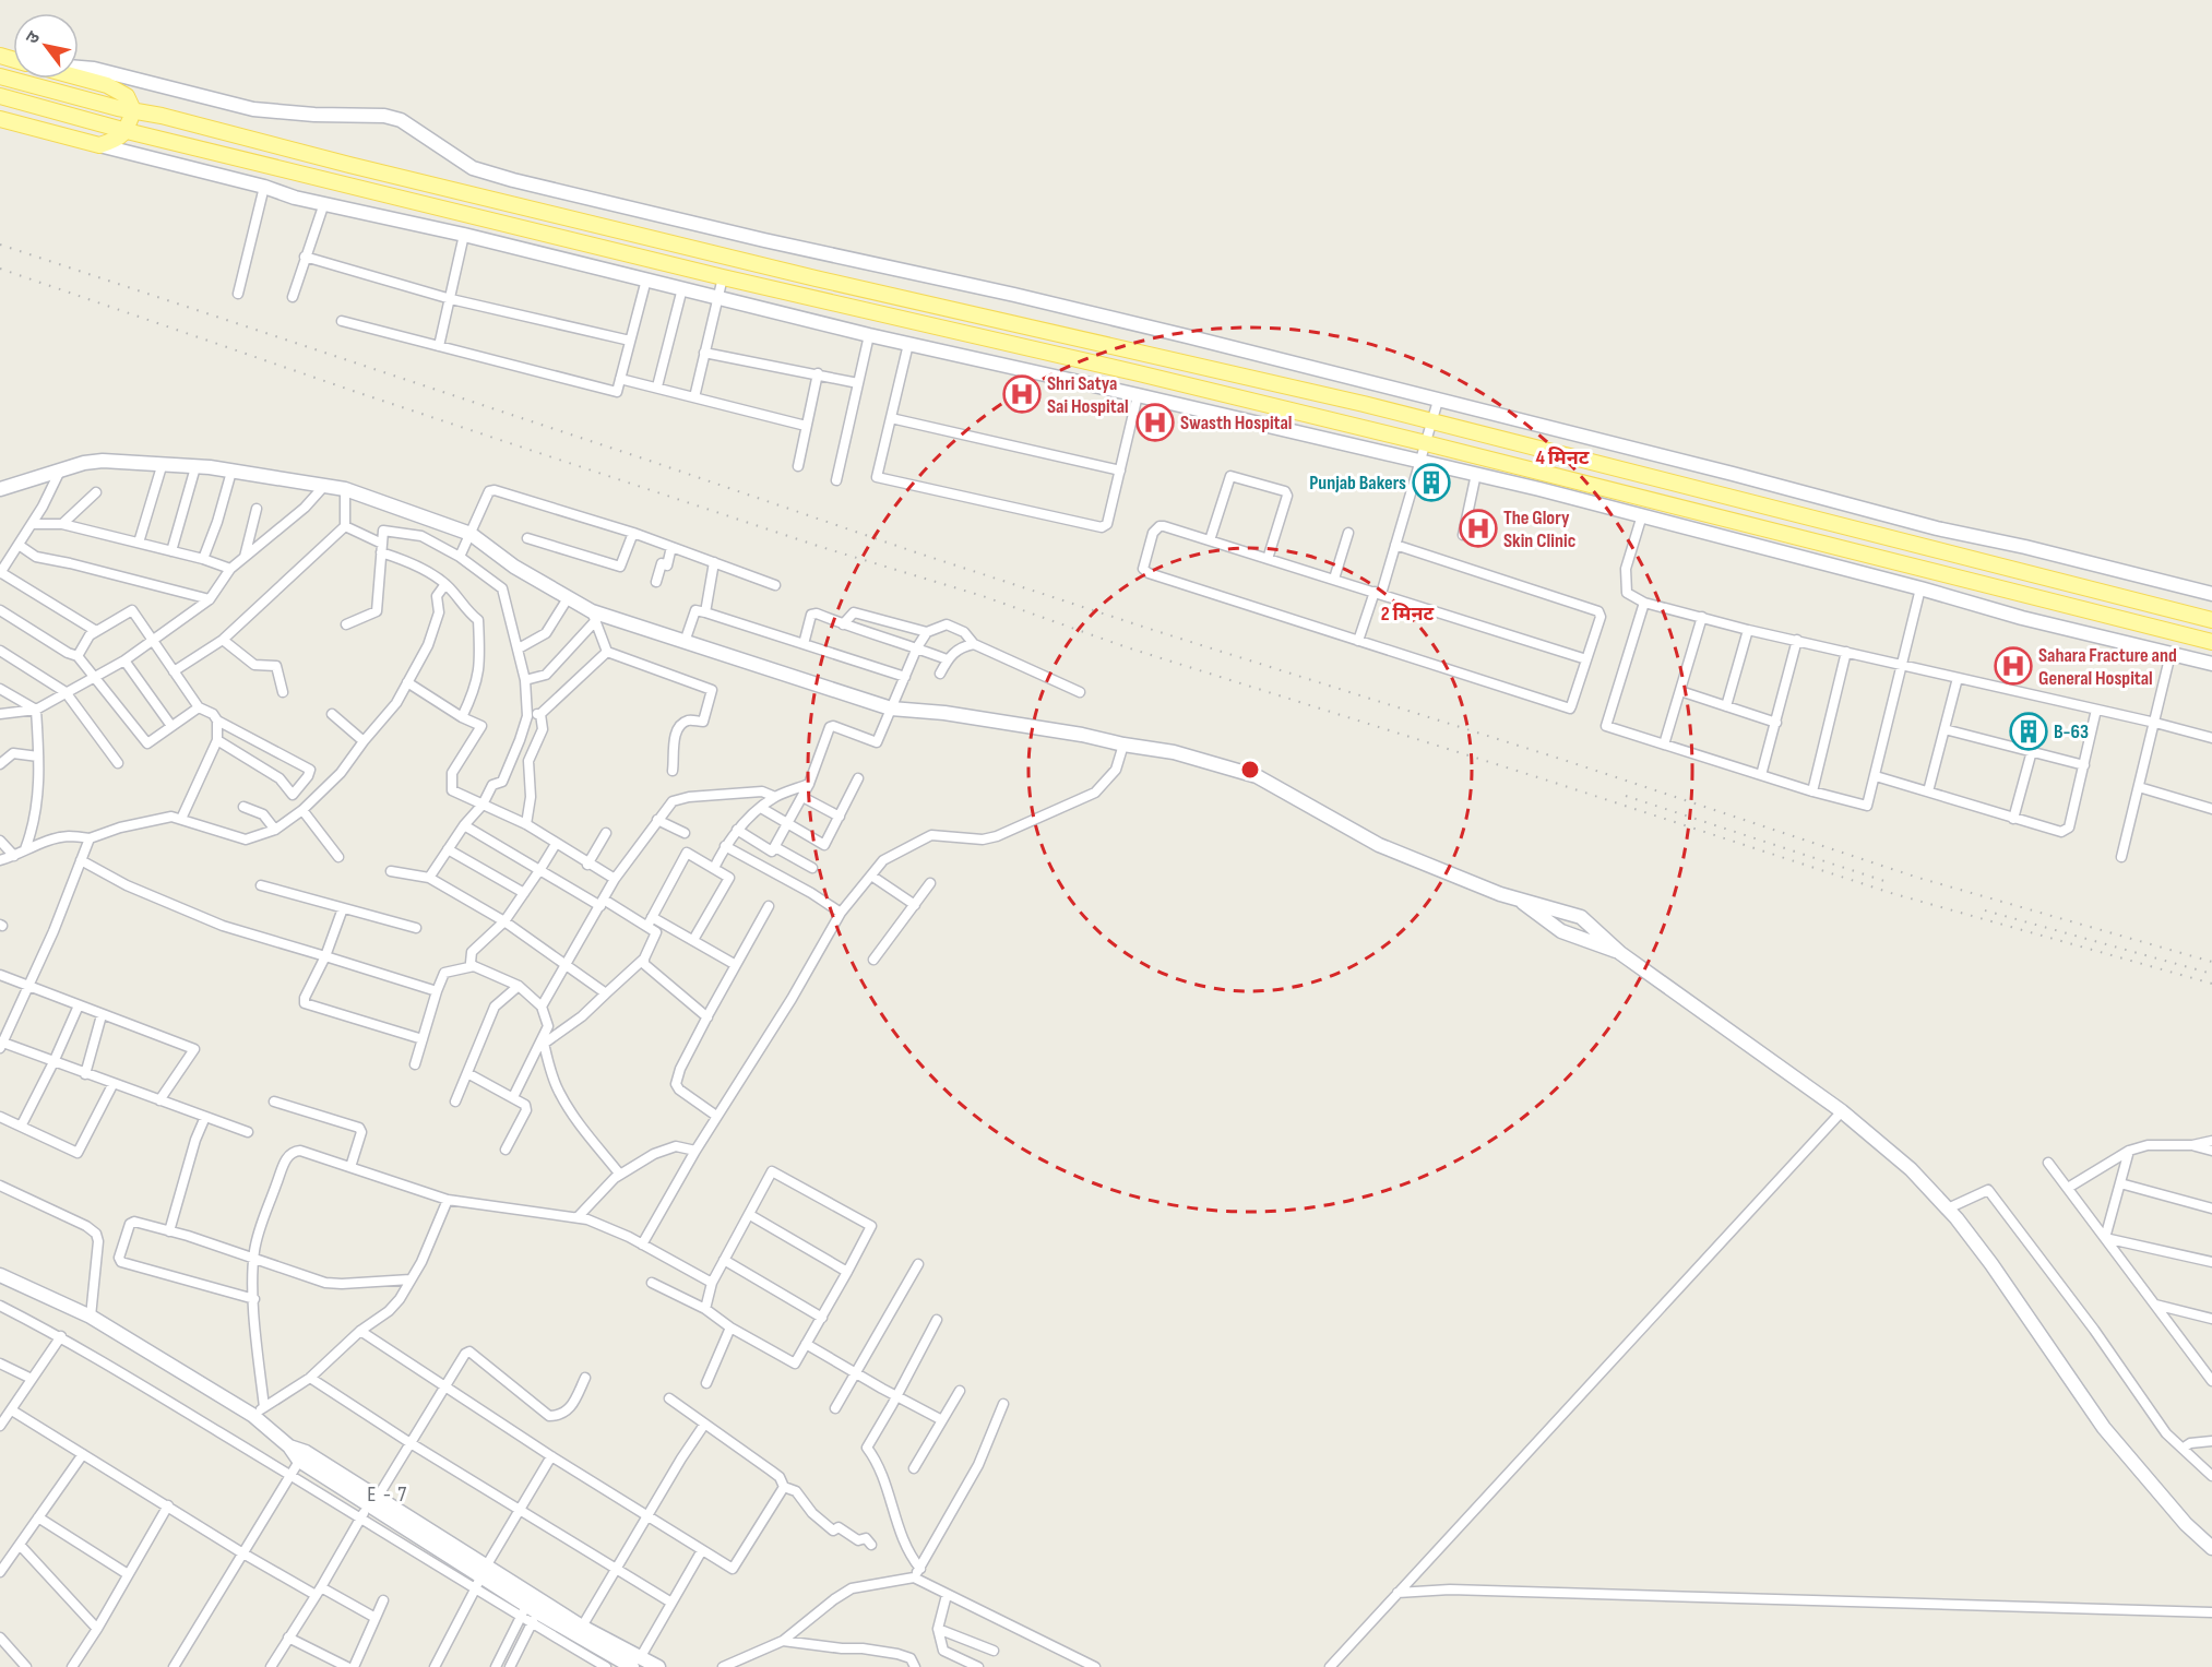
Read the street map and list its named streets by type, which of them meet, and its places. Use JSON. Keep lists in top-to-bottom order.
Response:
{
  "districts": ["E - 7"],
  "places": {
    "hospital": [
      "Shri Satya Sai Hospital",
      "Swasth Hospital",
      "The Glory Skin Clinic",
      "Sahara Fracture and General Hospital"
    ],
    "building": ["Punjab Bakers", "B-63"]
  },
  "north": "top left",
  "rings": ["4 मिनट", "2 मिनट"]
}
